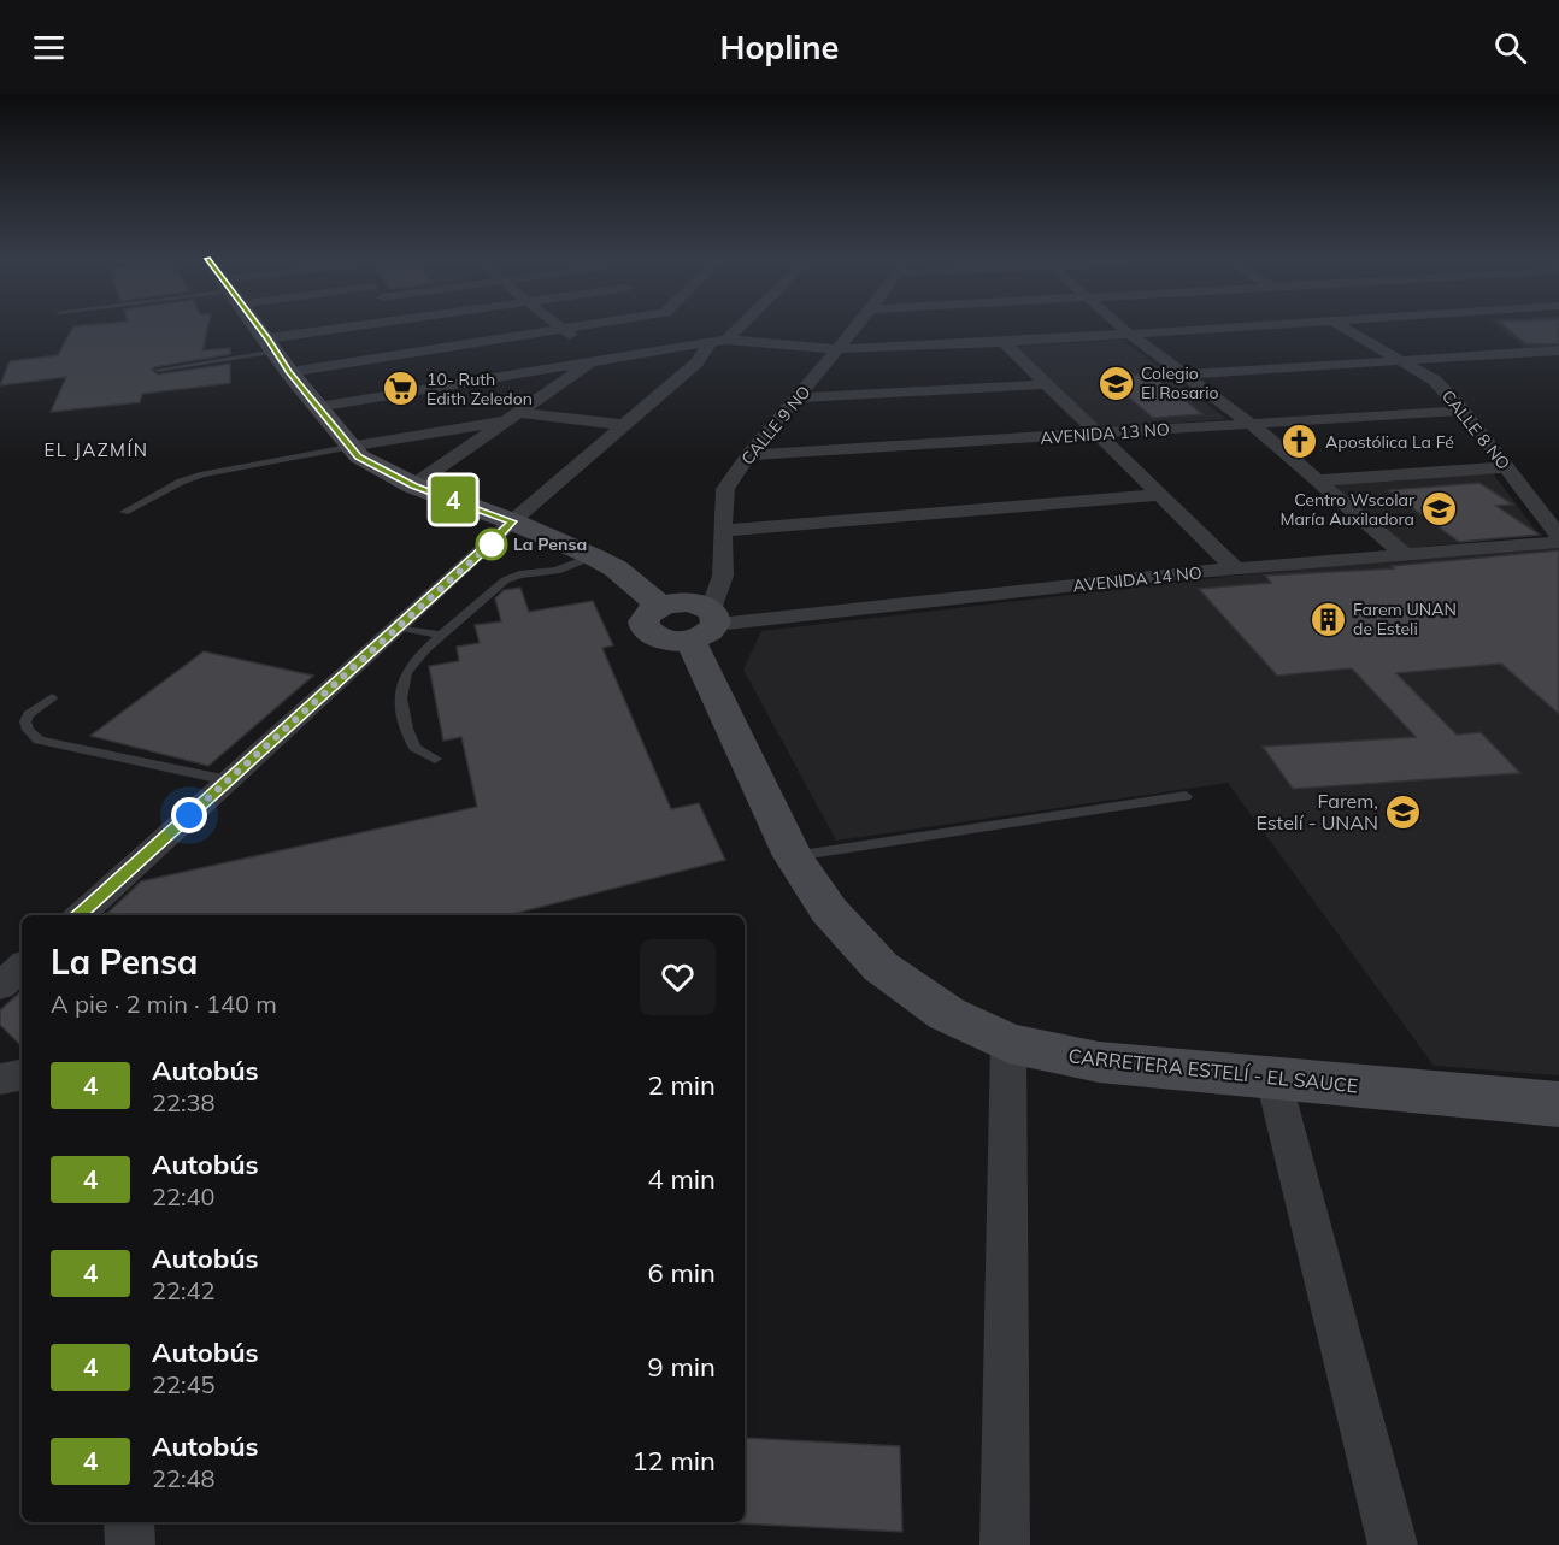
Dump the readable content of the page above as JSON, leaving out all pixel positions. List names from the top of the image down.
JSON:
{
  "streets": {
    "street": [
      "CALLE 9 NO",
      "CALLE 8 NO",
      "AVENIDA 13 NO",
      "AVENIDA 14 NO",
      "CARRETERA ESTELÍ - EL SAUCE"
    ]
  },
  "crossings": [
    ["CALLE 9 NO", "AVENIDA 13 NO"],
    ["CALLE 9 NO", "AVENIDA 14 NO"],
    ["CALLE 9 NO", "CARRETERA ESTELÍ - EL SAUCE"],
    ["CALLE 8 NO", "AVENIDA 13 NO"],
    ["AVENIDA 14 NO", "CARRETERA ESTELÍ - EL SAUCE"]
  ],
  "districts": ["EL JAZMÍN"],
  "places": {
    "school or university": ["Colegio El Rosario", "Centro Wscolar María Auxiladora", "Farem, Estelí - UNAN"],
    "supermarket": ["10- Ruth Edith Zeledon"],
    "church": ["Apostólica La Fé"],
    "other": ["La Pensa"],
    "building": ["Farem UNAN de Esteli"]
  },
  "lines": ["bus line 4"],
  "page": {
    "header": "Hopline",
    "on_map": "4",
    "heading": ["La Pensa", "A pie · 2 min · 140 m"],
    "list": [
      {
        "mark": "4",
        "name": "Autobús",
        "note": "22:38",
        "value": "2 min"
      },
      {
        "mark": "4",
        "name": "Autobús",
        "note": "22:40",
        "value": "4 min"
      },
      {
        "mark": "4",
        "name": "Autobús",
        "note": "22:42",
        "value": "6 min"
      },
      {
        "mark": "4",
        "name": "Autobús",
        "note": "22:45",
        "value": "9 min"
      },
      {
        "mark": "4",
        "name": "Autobús",
        "note": "22:48",
        "value": "12 min"
      }
    ]
  }
}
